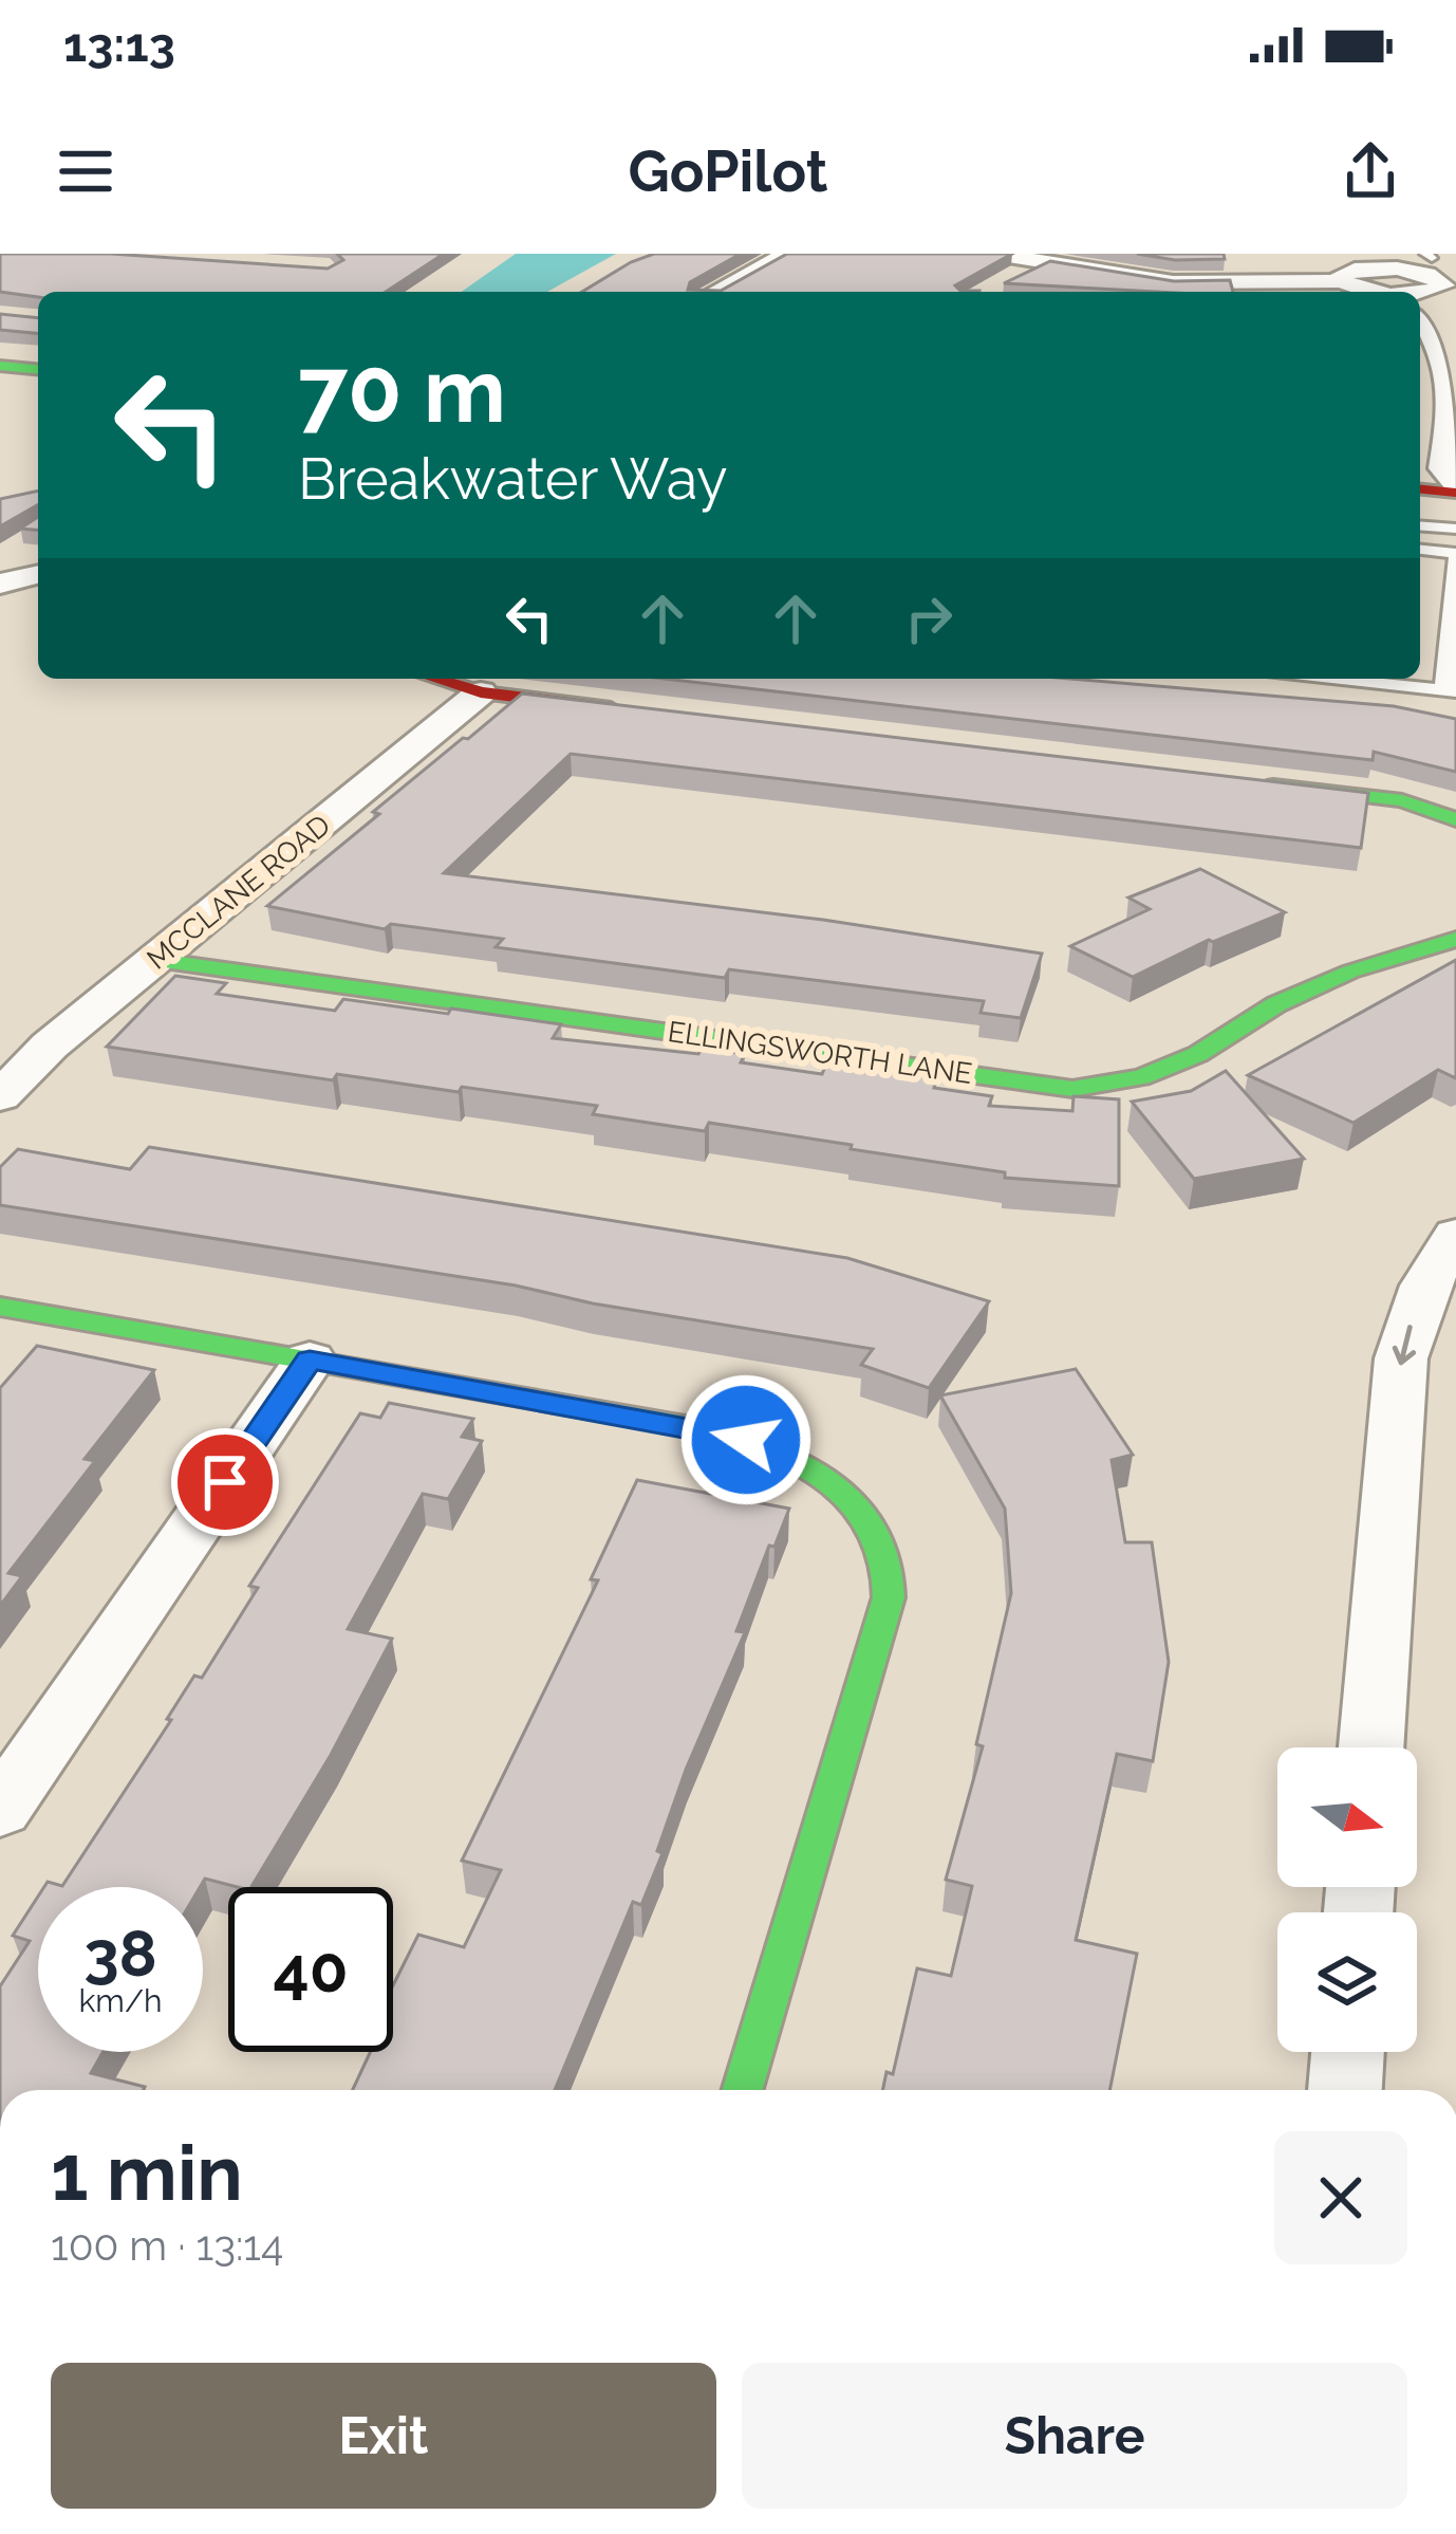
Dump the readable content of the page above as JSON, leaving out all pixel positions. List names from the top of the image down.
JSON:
{
  "streets": {
    "street": ["MCCLANE ROAD", "ELLINGSWORTH LANE"]
  },
  "crossings": [
    ["MCCLANE ROAD", "ELLINGSWORTH LANE"]
  ],
  "north": "right",
  "page": {
    "status": "13:13",
    "header": "GoPilot",
    "turn": ["70 m", "Breakwater Way"],
    "speed": "38 km/h",
    "limit": "40",
    "heading": ["1 min", "100 m · 13:14"],
    "buttons": ["Exit", "Share"]
  }
}
